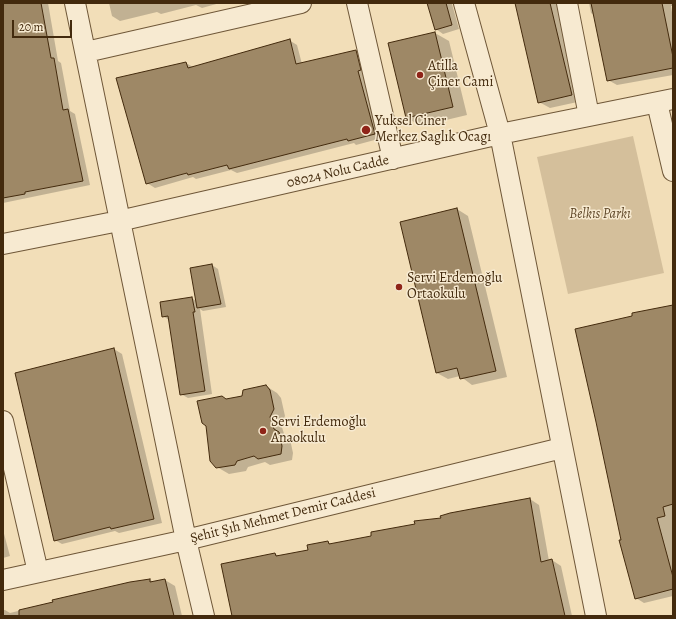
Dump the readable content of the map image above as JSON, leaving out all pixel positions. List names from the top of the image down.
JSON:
{
  "streets": {
    "street": ["08024 Nolu Cadde", "Şehit Şıh Mehmet Demir Caddesi"]
  },
  "parks": ["Belkıs Parkı"],
  "places": [
    "Atilla Çiner Cami",
    "Yuksel Ciner Merkez Saglık Ocagı",
    "Servi Erdemoğlu Ortaokulu",
    "Servi Erdemoğlu Anaokulu"
  ],
  "scale_bar": "20 m"
}
